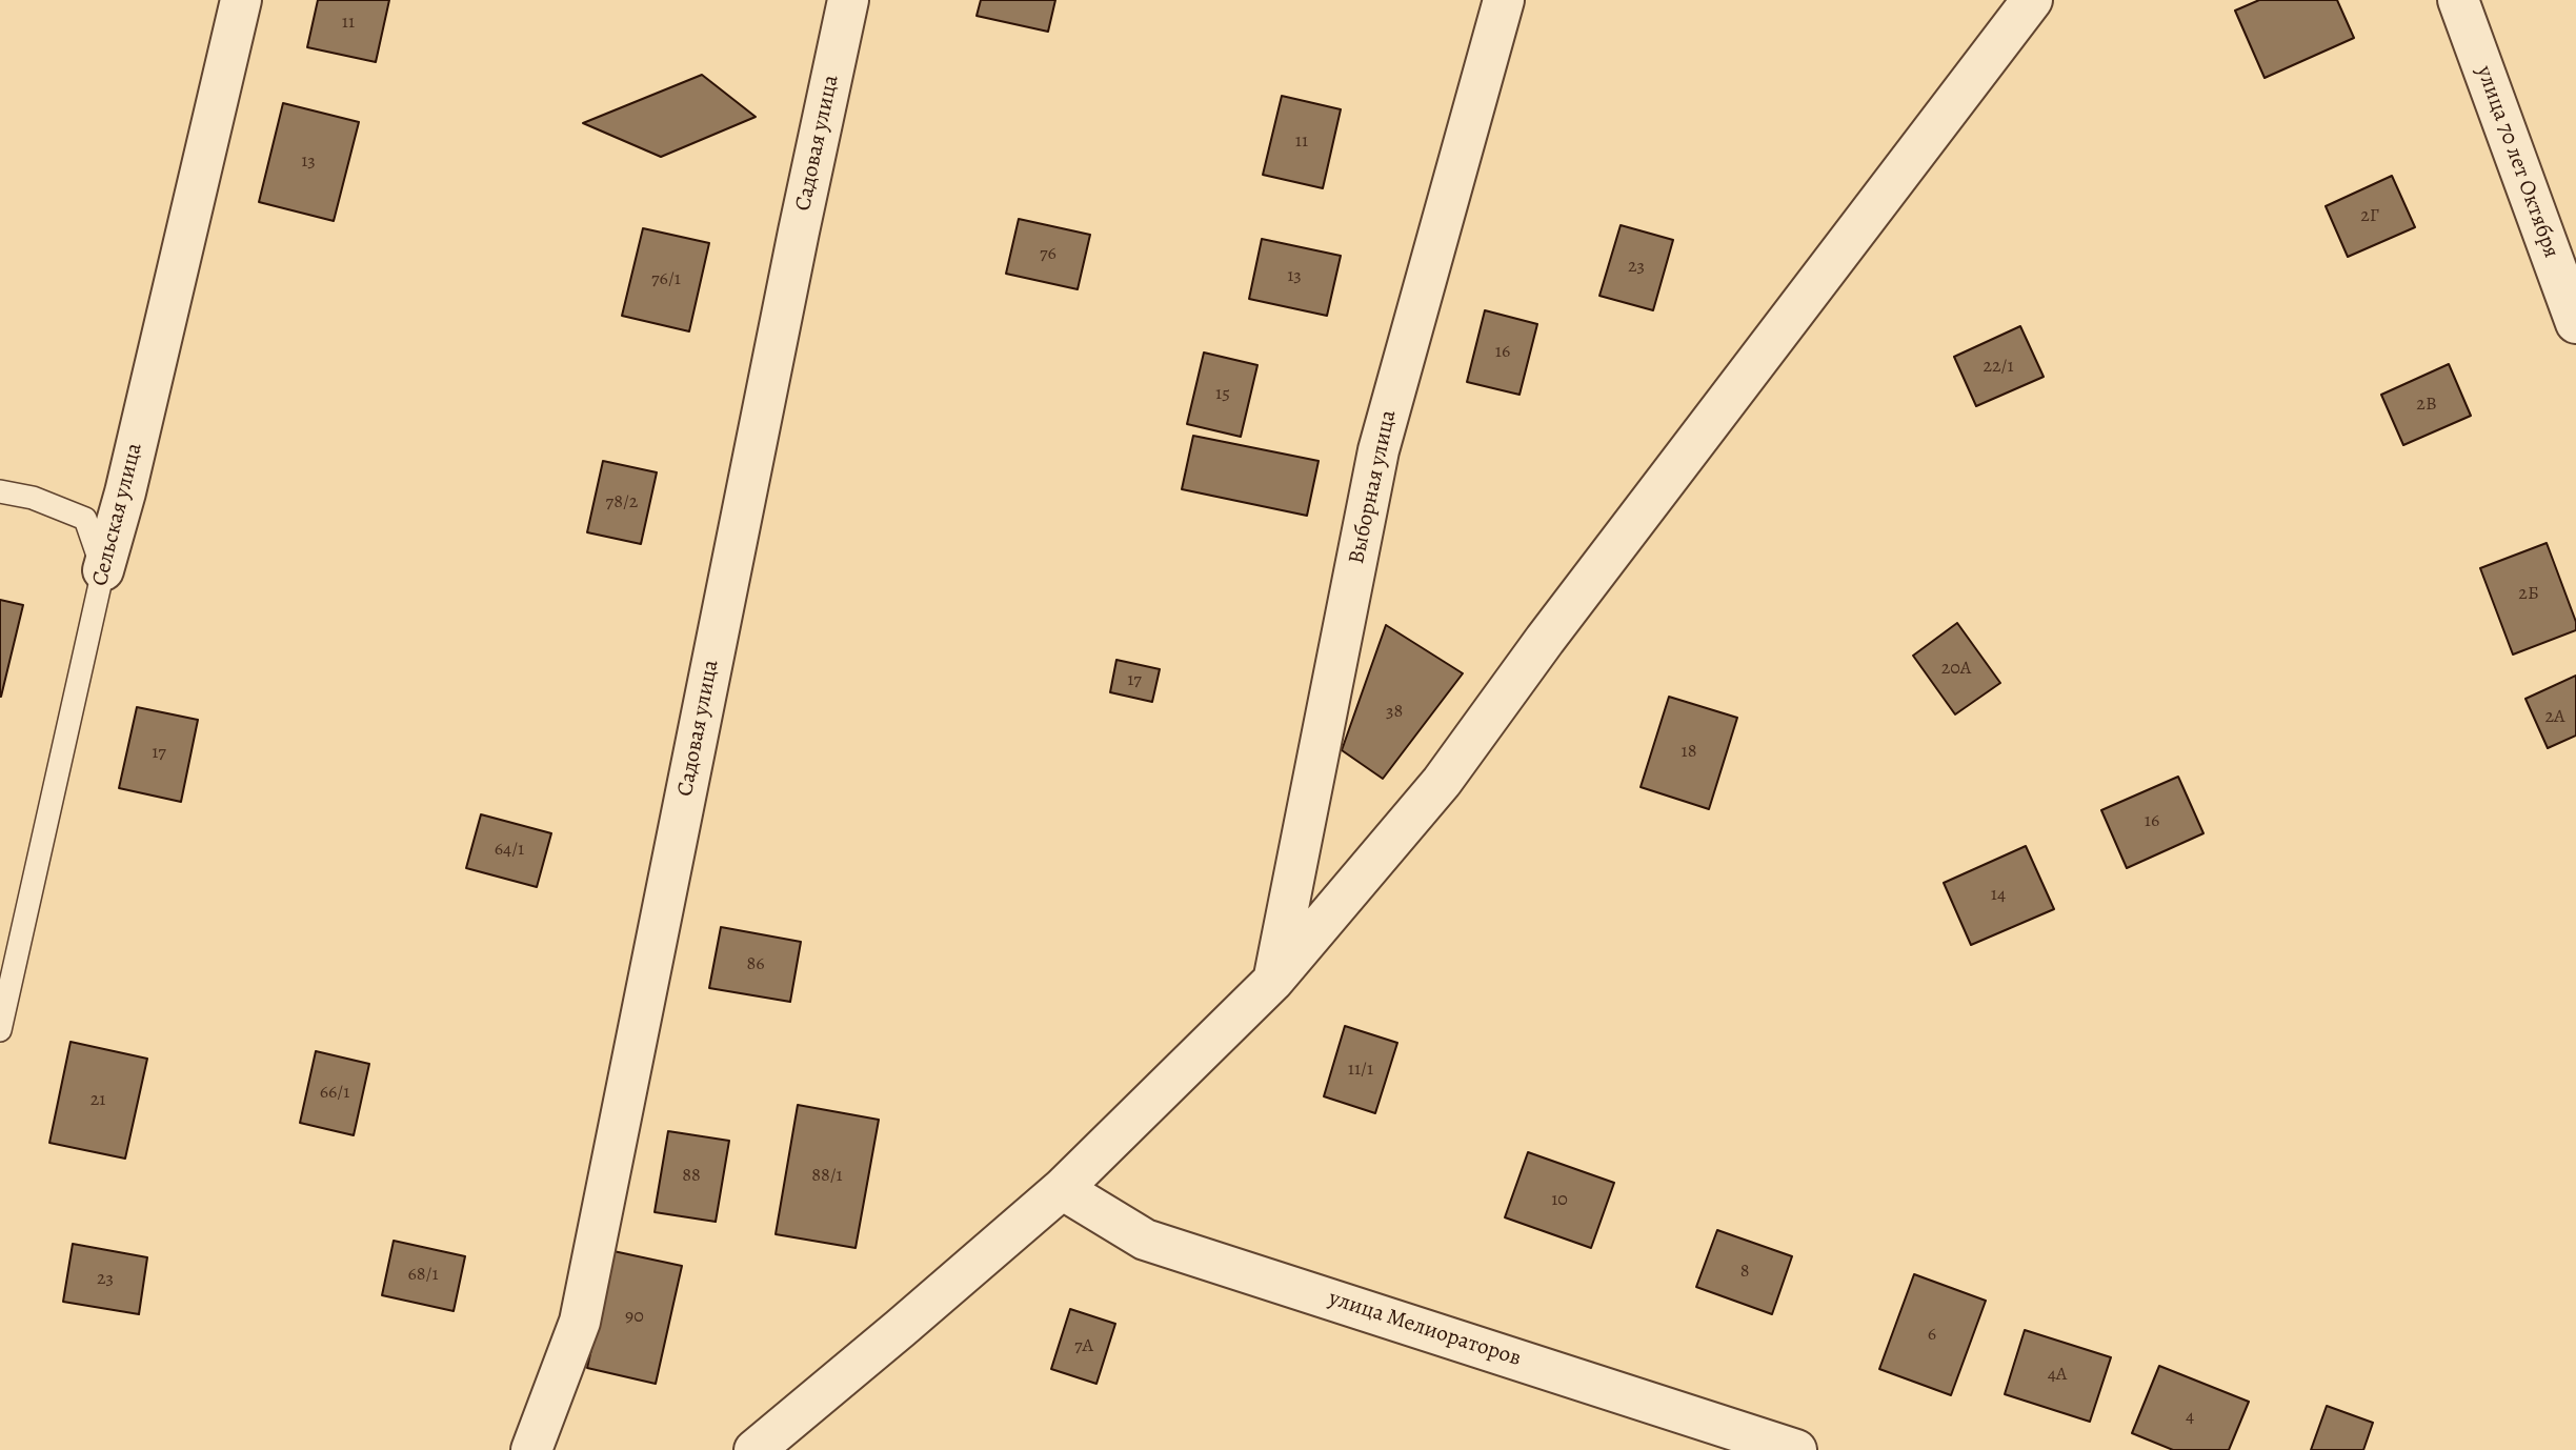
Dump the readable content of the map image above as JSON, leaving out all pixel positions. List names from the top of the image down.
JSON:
{
  "streets": {
    "street": [
      "Садовая улица",
      "улица 70 лет Октября",
      "Выборная улица",
      "Сельская улица",
      "улица Мелиораторов"
    ]
  },
  "house_numbers": [
    "11",
    "11",
    "13",
    "2Г",
    "76",
    "23",
    "13",
    "76/1",
    "16",
    "22/1",
    "15",
    "2В",
    "78/2",
    "2Б",
    "20А",
    "17",
    "38",
    "2А",
    "18",
    "17",
    "16",
    "64/1",
    "14",
    "86",
    "11/1",
    "66/1",
    "21",
    "88",
    "88/1",
    "10",
    "8",
    "68/1",
    "23",
    "90",
    "6",
    "7А",
    "4А",
    "4"
  ]
}
